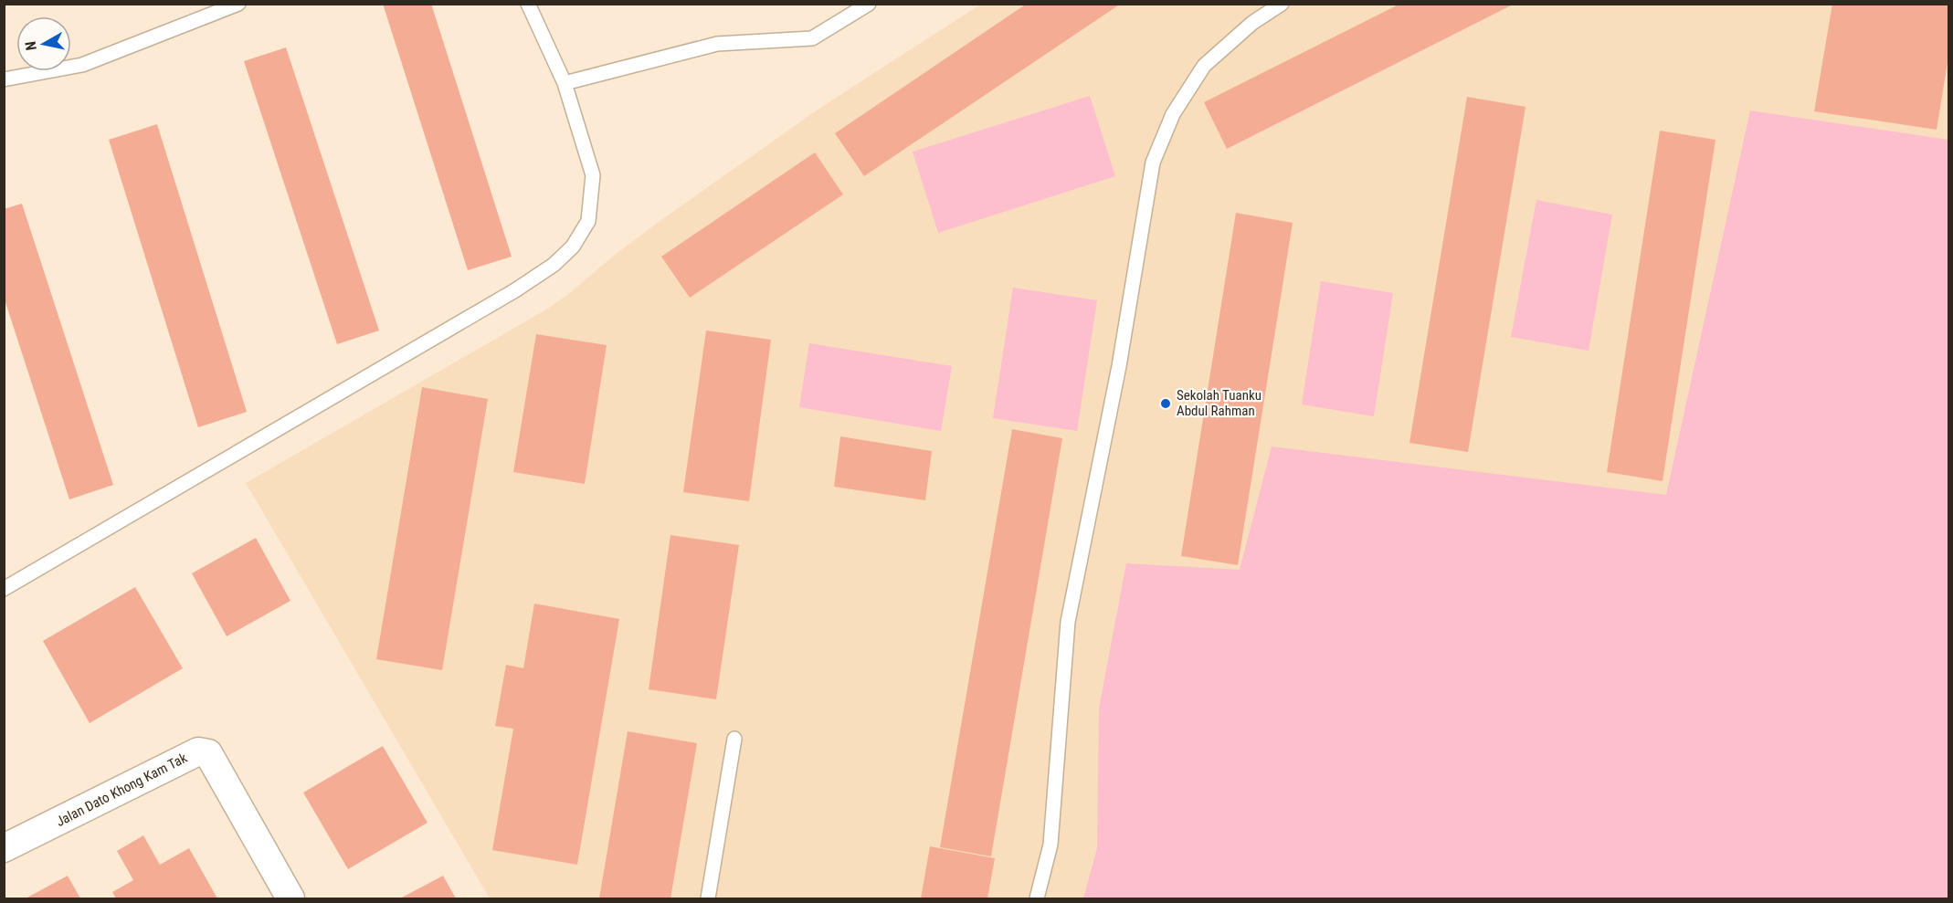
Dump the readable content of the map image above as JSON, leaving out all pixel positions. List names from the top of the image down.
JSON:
{
  "streets": {
    "street": ["Jalan Dato Khong Kam Tak"]
  },
  "places": ["Sekolah Tuanku Abdul Rahman"],
  "north": "left"
}
